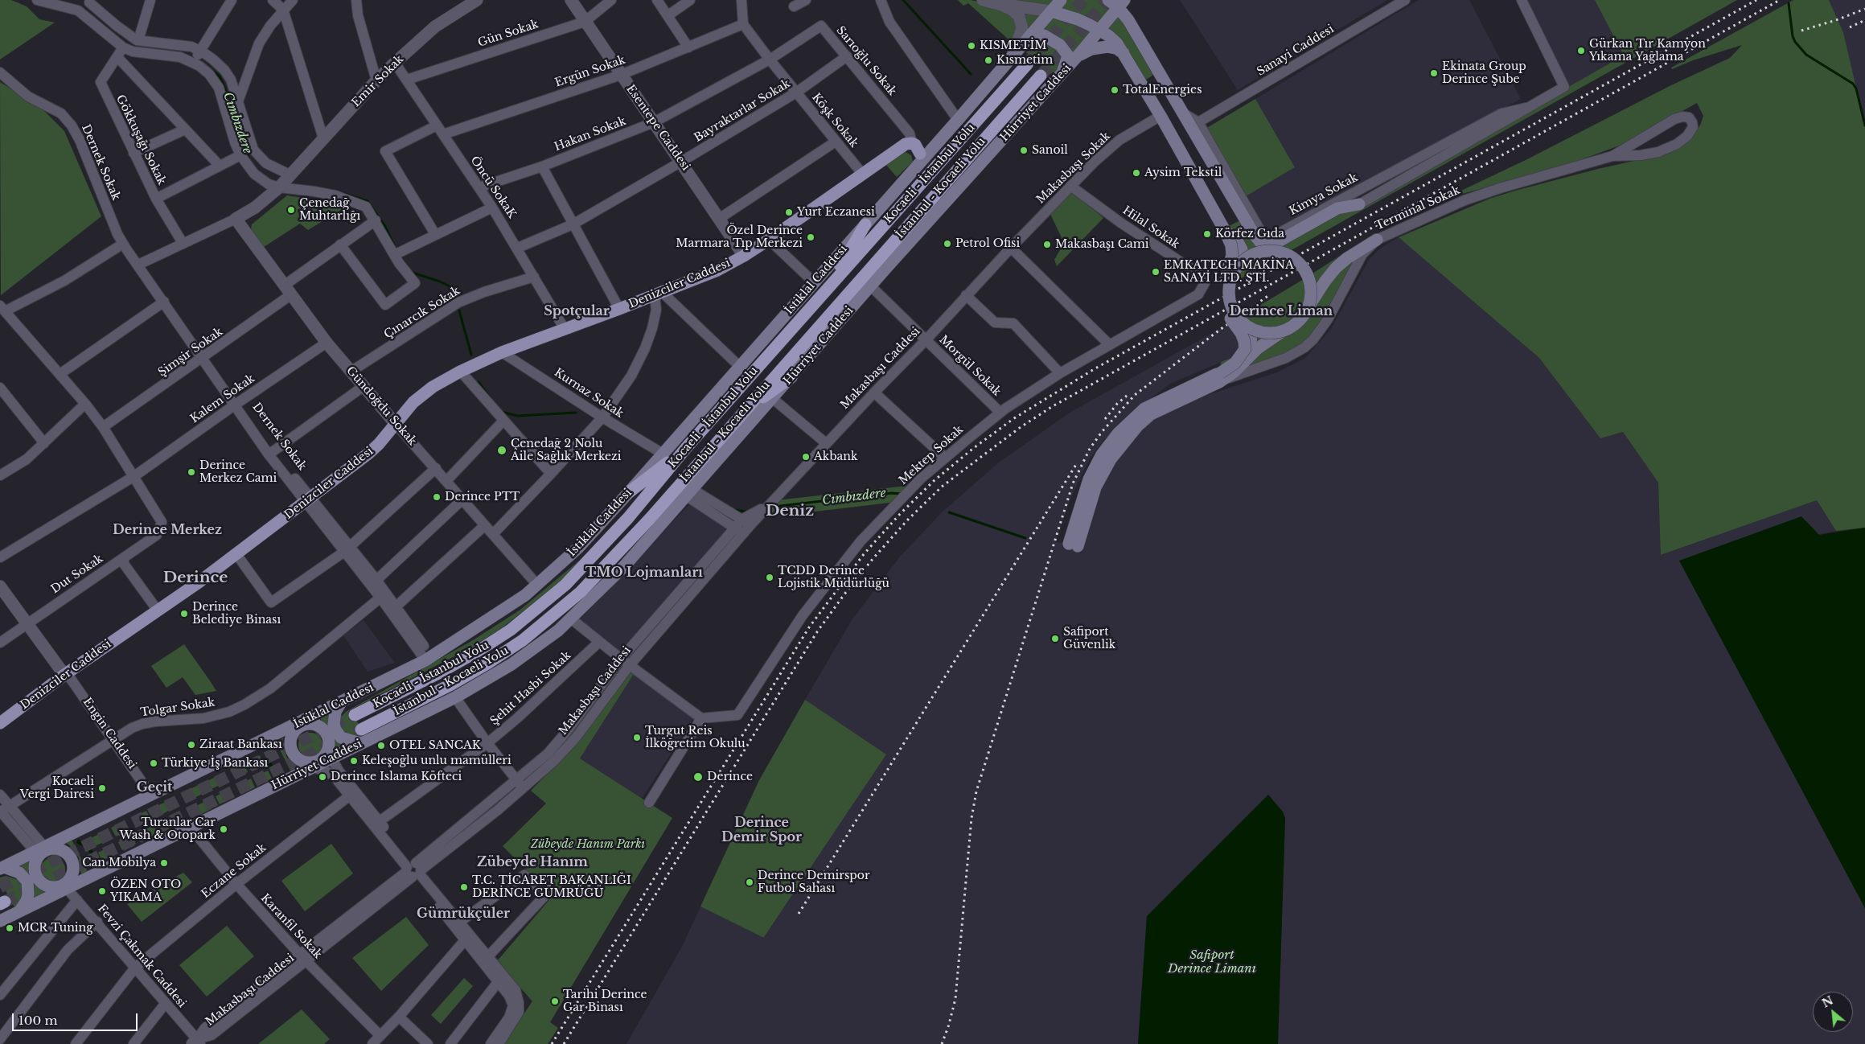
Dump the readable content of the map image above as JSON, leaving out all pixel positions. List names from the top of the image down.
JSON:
{
  "streets": {
    "highway": ["Kocaeli - İstanbul Yolu", "İstanbul - Kocaeli Yolu"],
    "main road": ["Hürriyet Caddesi", "İstiklal Caddesi", "Denizciler Caddesi"],
    "street": [
      "Gün Sokak",
      "Sanayi Caddesi",
      "Sarıoğlu Sokak",
      "Ergün Sokak",
      "Emir Sokak",
      "Bayraktarlar Sokak",
      "Köşk Sokak",
      "Esentepe Caddesi",
      "Hakan Sokak",
      "Gökkuşağı Sokak",
      "Dernek Sokak",
      "Makasbaşı Sokak",
      "Öncü SokaK",
      "Kimya Sokak",
      "Terminal Sokak",
      "Hilal Sokak",
      "Çınarcık Sokak",
      "Şimşir Sokak",
      "Morgül Sokak",
      "Makasbaşı Caddesi",
      "Kurnaz Sokak",
      "Kalem Sokak",
      "Gündoğdu Sokak",
      "Mektep Sokak",
      "Dut Sokak",
      "Şehit Hasbi Sokak",
      "Tolgar Sokak",
      "Engin Caddesi",
      "Eczane Sokak",
      "Karanfil Sokak",
      "Fevzi Çakmak Caddesi"
    ]
  },
  "crossings": [
    ["Gün Sokak", "Esentepe Caddesi"],
    ["Gün Sokak", "Öncü SokaK"],
    ["Sanayi Caddesi", "Kimya Sokak"],
    ["Sarıoğlu Sokak", "Bayraktarlar Sokak"],
    ["Sarıoğlu Sokak", "Köşk Sokak"],
    ["Sarıoğlu Sokak", "Hakan Sokak"],
    ["Sarıoğlu Sokak", "Denizciler Caddesi"],
    ["Ergün Sokak", "Köşk Sokak"],
    ["Ergün Sokak", "Esentepe Caddesi"],
    ["Ergün Sokak", "Öncü SokaK"],
    ["Emir Sokak", "Öncü SokaK"],
    ["Emir Sokak", "Gündoğdu Sokak"],
    ["Hürriyet Caddesi", "İstiklal Caddesi"],
    ["Hürriyet Caddesi", "Morgül Sokak"],
    ["Hürriyet Caddesi", "Karanfil Sokak"],
    ["Hürriyet Caddesi", "Fevzi Çakmak Caddesi"],
    ["Bayraktarlar Sokak", "Köşk Sokak"],
    ["Bayraktarlar Sokak", "Esentepe Caddesi"],
    ["Bayraktarlar Sokak", "Öncü SokaK"],
    ["Köşk Sokak", "Hakan Sokak"],
    ["Köşk Sokak", "Denizciler Caddesi"],
    ["Esentepe Caddesi", "Hakan Sokak"],
    ["Esentepe Caddesi", "Denizciler Caddesi"],
    ["Hakan Sokak", "Öncü SokaK"],
    ["Dernek Sokak", "İstiklal Caddesi"],
    ["Dernek Sokak", "Denizciler Caddesi"],
    ["Dernek Sokak", "Şimşir Sokak"],
    ["Dernek Sokak", "Kalem Sokak"],
    ["Dernek Sokak", "Tolgar Sokak"],
    ["Makasbaşı Sokak", "Hilal Sokak"],
    ["Makasbaşı Sokak", "Makasbaşı Caddesi"],
    ["Öncü SokaK", "Denizciler Caddesi"],
    ["Öncü SokaK", "Çınarcık Sokak"],
    ["Hilal Sokak", "Mektep Sokak"],
    ["İstiklal Caddesi", "Kurnaz Sokak"],
    ["İstiklal Caddesi", "Gündoğdu Sokak"],
    ["İstiklal Caddesi", "Engin Caddesi"],
    ["İstiklal Caddesi", "Fevzi Çakmak Caddesi"],
    ["Denizciler Caddesi", "Kurnaz Sokak"],
    ["Denizciler Caddesi", "Gündoğdu Sokak"],
    ["Denizciler Caddesi", "Engin Caddesi"],
    ["Çınarcık Sokak", "Gündoğdu Sokak"],
    ["Şimşir Sokak", "Gündoğdu Sokak"],
    ["Morgül Sokak", "Makasbaşı Caddesi"],
    ["Morgül Sokak", "Mektep Sokak"],
    ["Makasbaşı Caddesi", "Karanfil Sokak"],
    ["Makasbaşı Caddesi", "Fevzi Çakmak Caddesi"],
    ["Kalem Sokak", "Gündoğdu Sokak"],
    ["Kalem Sokak", "Dut Sokak"],
    ["Dut Sokak", "Engin Caddesi"],
    ["Tolgar Sokak", "Engin Caddesi"],
    ["Eczane Sokak", "Karanfil Sokak"],
    ["Eczane Sokak", "Fevzi Çakmak Caddesi"]
  ],
  "districts": [
    "Spotçular",
    "Derince Liman",
    "Deniz",
    "Derince Merkez",
    "TMO Lojmanları",
    "Derince",
    "Geçit",
    "Derince Demir Spor",
    "Zübeyde Hanım",
    "Gümrükçüler"
  ],
  "water": ["Cımbızdere", "Safiport Derince Limanı"],
  "parks": ["Zübeyde Hanım Parkı"],
  "places": [
    "KISMETİM",
    "Gürkan Tır Kamyon Yıkama Yağlama",
    "Kısmetim",
    "Ekinata Group Derince Şube",
    "TotalEnergies",
    "Sanoil",
    "Aysim Tekstil",
    "Çenedağ Muhtarlığı",
    "Yurt Eczanesi",
    "Körfez Gıda",
    "Özel Derince Marmara Tıp Merkezi",
    "Petrol Ofisi",
    "Makasbaşı Cami",
    "EMKATECH MAKİNA SANAYİ LTD. ŞTİ.",
    "Çenedağ 2 Nolu Aile Sağlık Merkezi",
    "Akbank",
    "Derince Merkez Cami",
    "Derince PTT",
    "TCDD Derince Lojistik Müdürlüğü",
    "Derince Belediye Binası",
    "Safiport Güvenlik",
    "Turgut Reis İlköğretim Okulu",
    "Ziraat Bankası",
    "OTEL SANCAK",
    "Keleşoğlu unlu mamülleri",
    "Türkiye İş Bankası",
    "Derince Islama Köfteci",
    "Derince",
    "Kocaeli Vergi Dairesi",
    "Turanlar Car Wash & Otopark",
    "Can Mobilya",
    "Derince Demirspor Futbol Sahası",
    "T.C. TİCARET BAKANLIĞI DERİNCE GÜMRÜĞÜ",
    "ÖZEN OTO YIKAMA",
    "MCR Tuning",
    "Tarihi Derince Gar Binası"
  ],
  "scale_bar": "100 m",
  "north": "top left"
}
